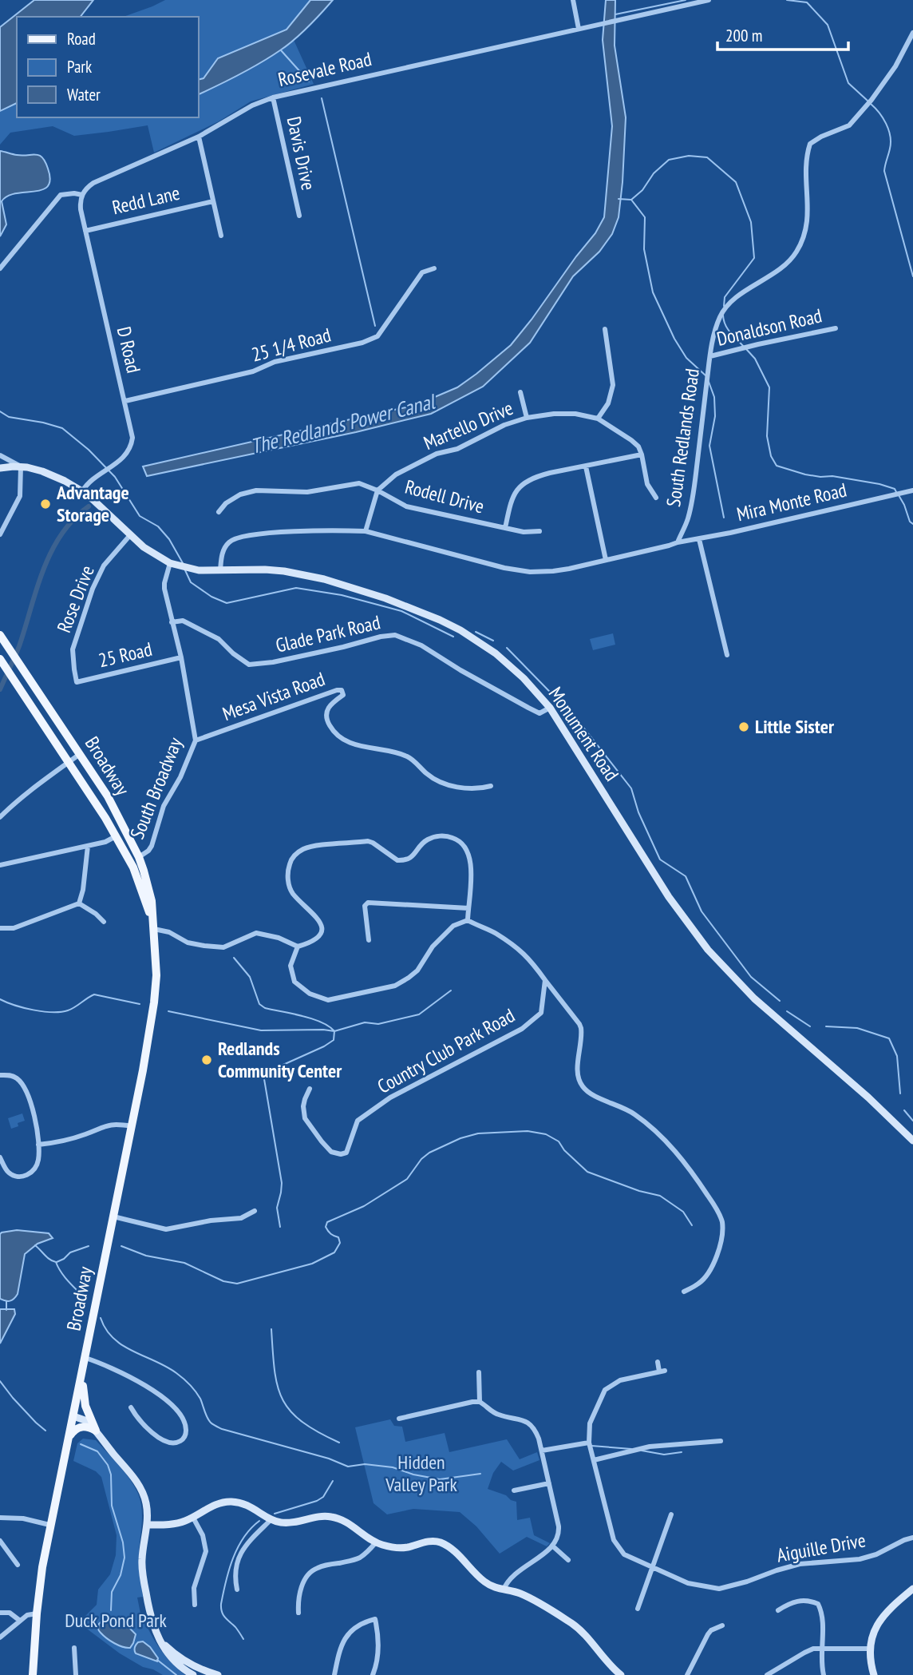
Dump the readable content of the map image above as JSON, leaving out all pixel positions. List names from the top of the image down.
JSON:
{
  "streets": {
    "main road": ["Monument Road", "Broadway"],
    "street": [
      "Rosevale Road",
      "Davis Drive",
      "Redd Lane",
      "Donaldson Road",
      "25 1/4 Road",
      "D Road",
      "Martello Drive",
      "South Redlands Road",
      "Rodell Drive",
      "Mira Monte Road",
      "Rose Drive",
      "Glade Park Road",
      "25 Road",
      "Mesa Vista Road",
      "South Broadway",
      "Country Club Park Road",
      "Aiguille Drive"
    ]
  },
  "crossings": [
    ["Rosevale Road", "Davis Drive"],
    ["Rosevale Road", "D Road"],
    ["Redd Lane", "D Road"],
    ["Donaldson Road", "South Redlands Road"],
    ["25 1/4 Road", "D Road"],
    ["D Road", "Monument Road"],
    ["Martello Drive", "Rodell Drive"],
    ["South Redlands Road", "Mira Monte Road"],
    ["Rose Drive", "25 Road"],
    ["Rose Drive", "Monument Road"],
    ["Glade Park Road", "Monument Road"],
    ["Glade Park Road", "South Broadway"],
    ["25 Road", "South Broadway"],
    ["Mesa Vista Road", "South Broadway"],
    ["Monument Road", "South Broadway"],
    ["Broadway", "South Broadway"]
  ],
  "water": ["The Redlands Power Canal"],
  "parks": ["Hidden Valley Park", "Duck Pond Park"],
  "places": ["Advantage Storage", "Little Sister", "Redlands Community Center"],
  "legend": ["Road", "Park", "Water"],
  "scale_bar": "200 m"
}
